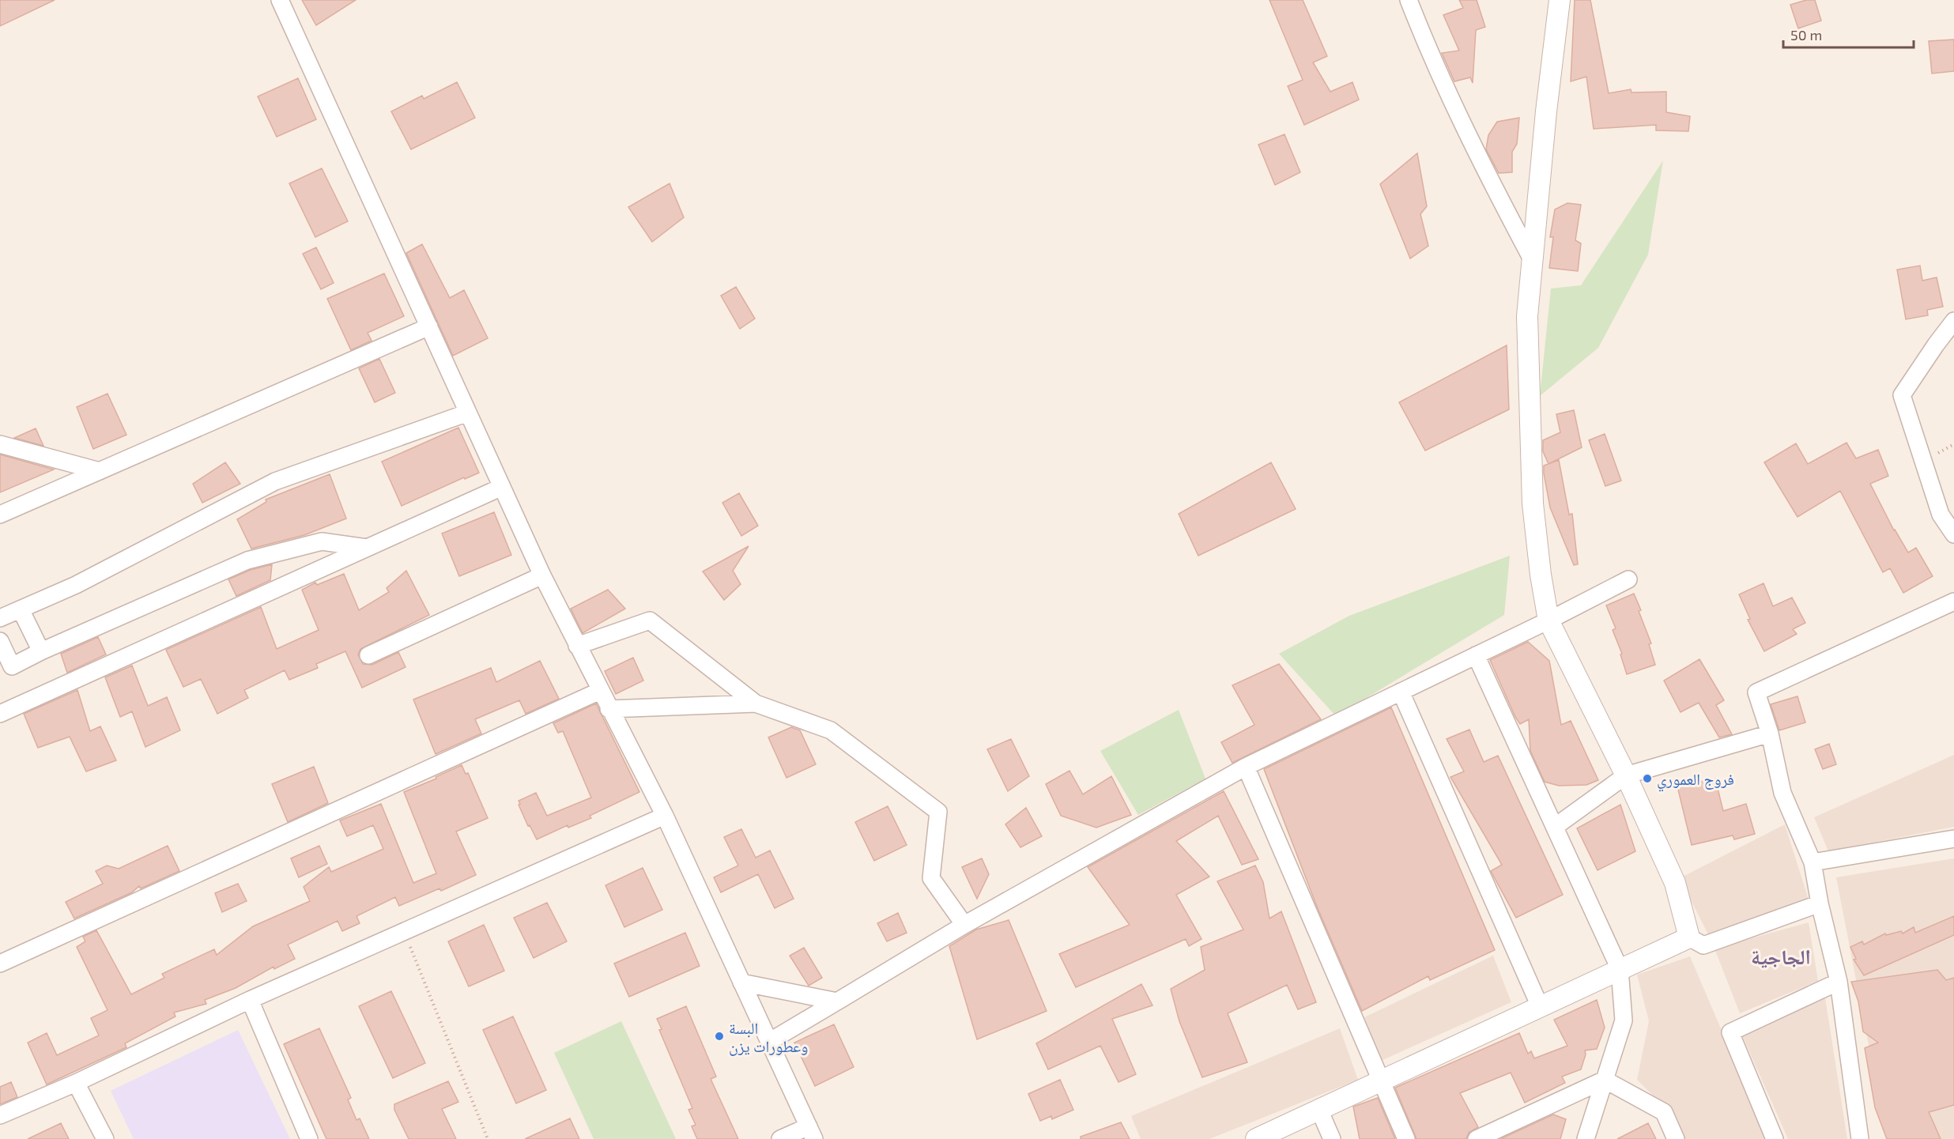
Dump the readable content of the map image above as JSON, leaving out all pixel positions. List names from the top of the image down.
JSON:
{
  "districts": ["الجاجية"],
  "places": ["فروج العموري", "البسة وعطورات يزن"],
  "scale_bar": "50 m"
}
